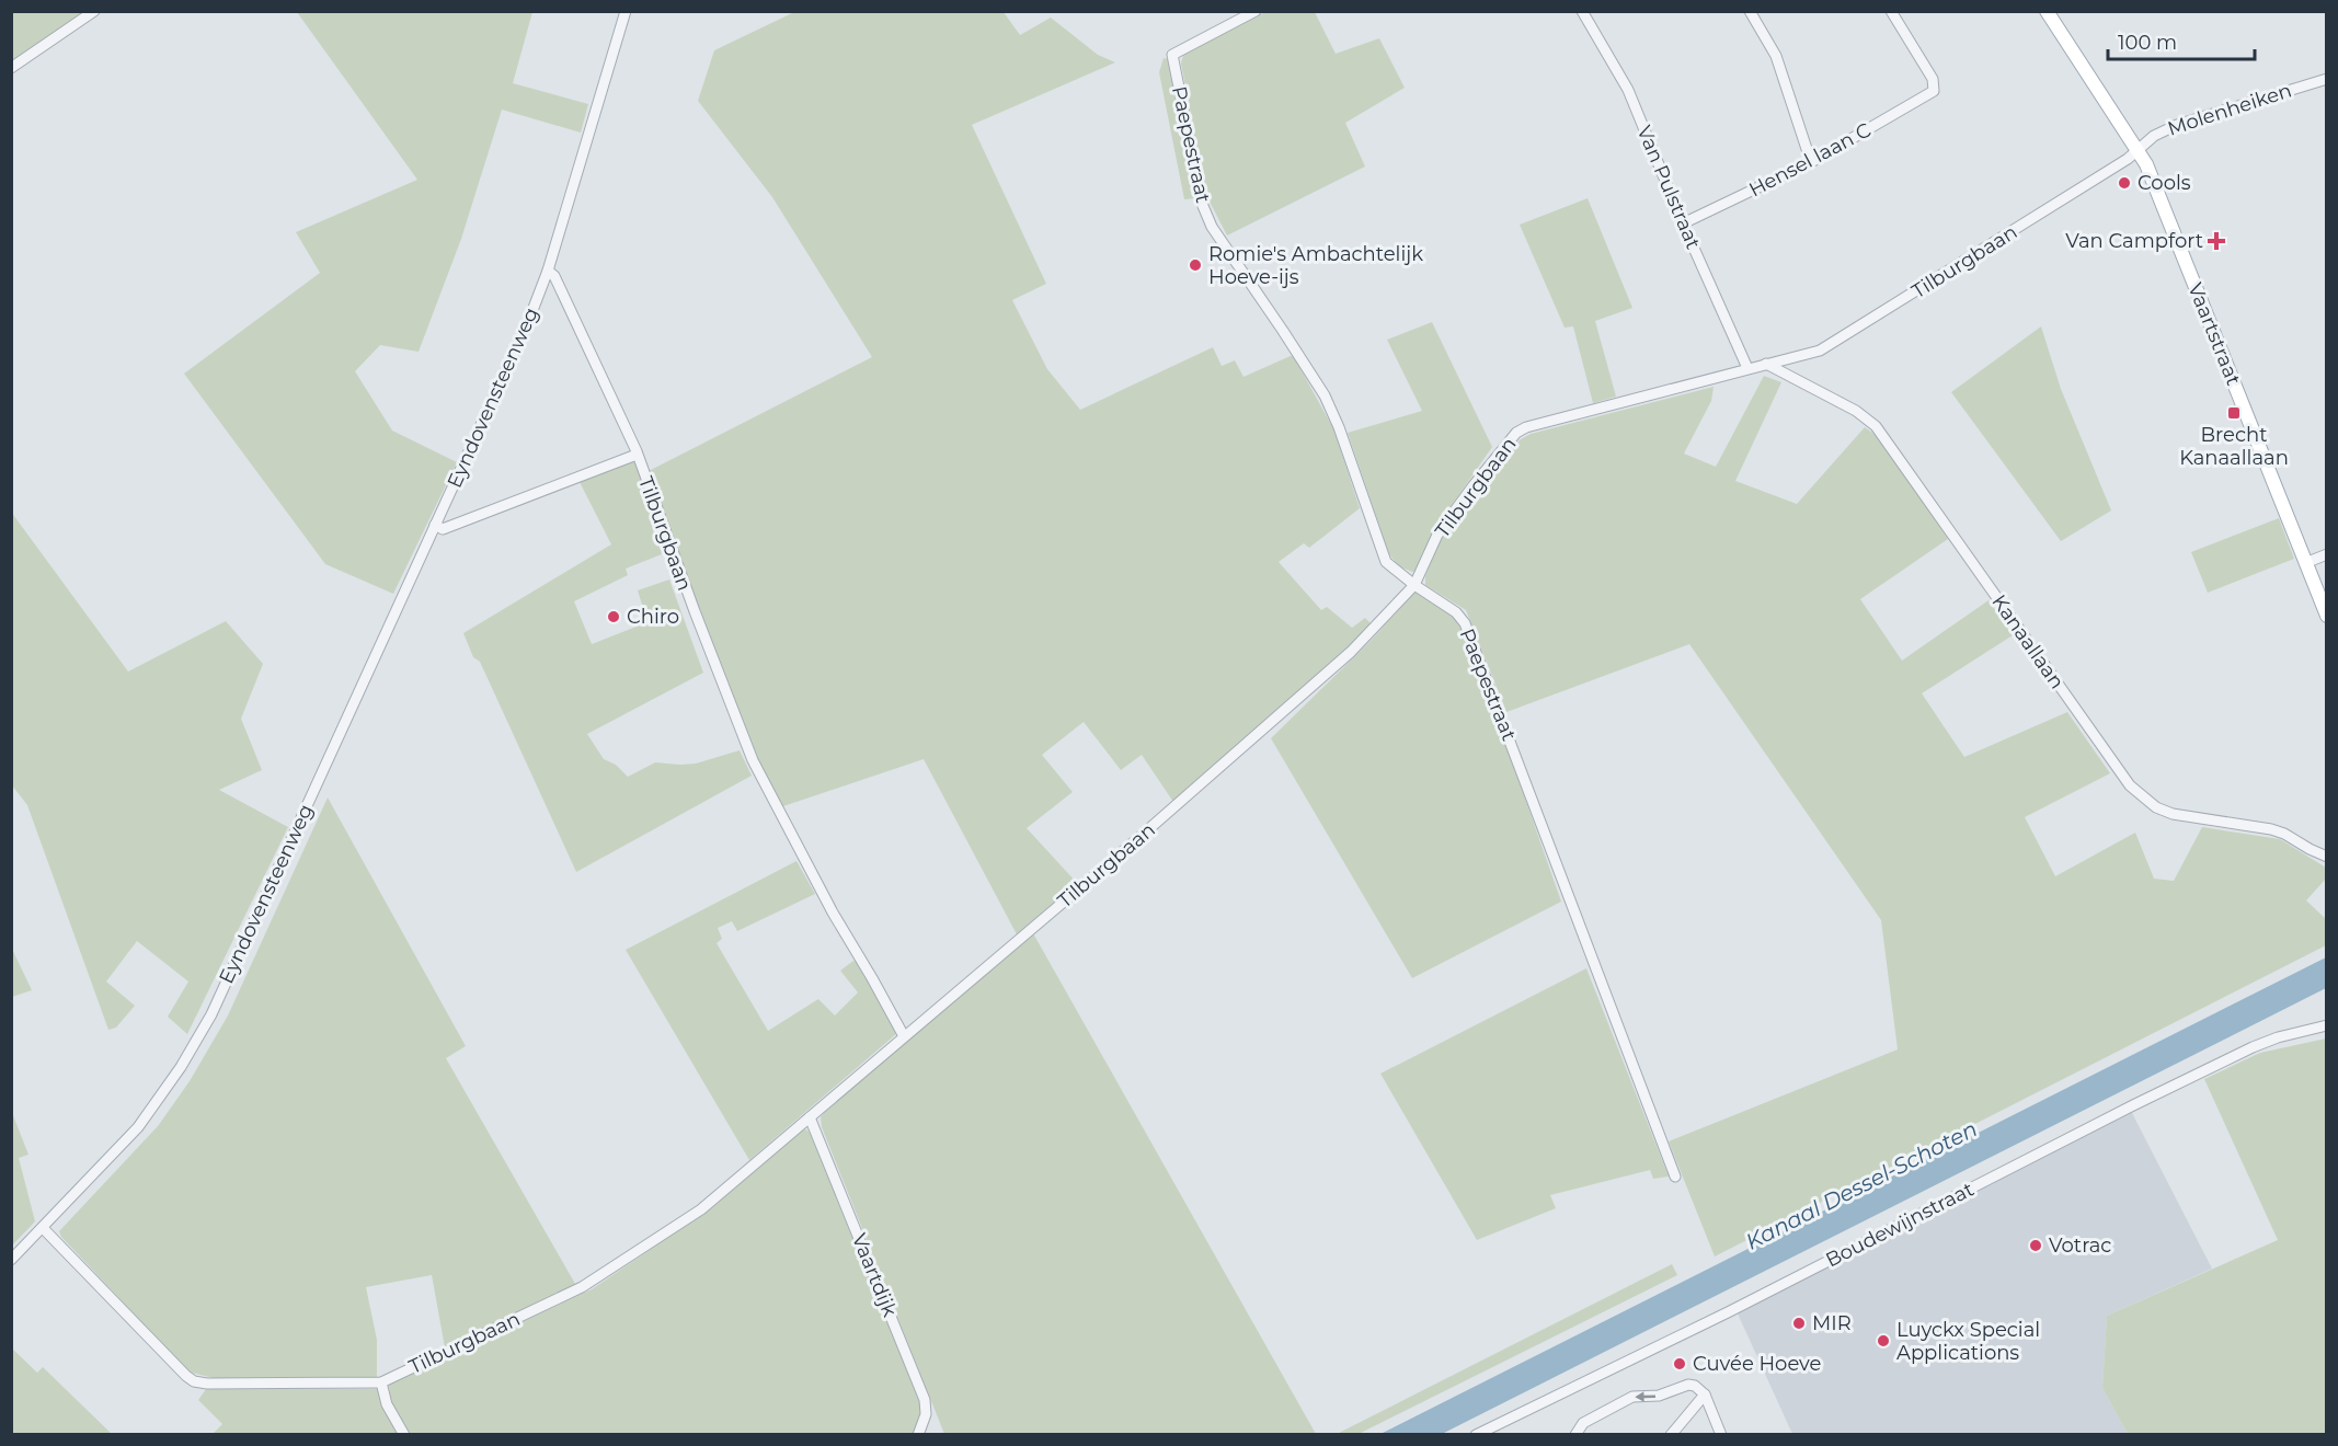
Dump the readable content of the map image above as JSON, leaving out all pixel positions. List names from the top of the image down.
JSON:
{
  "streets": {
    "main road": ["Vaartstraat"],
    "street": [
      "Molenheiken",
      "Paepestraat",
      "Hensel laan C",
      "Van Pulstraat",
      "Tilburgbaan",
      "Eyndovensteenweg",
      "Kanaallaan",
      "Boudewijnstraat",
      "Vaartdijk"
    ]
  },
  "crossings": [
    ["Molenheiken", "Tilburgbaan"],
    ["Molenheiken", "Vaartstraat"],
    ["Paepestraat", "Tilburgbaan"],
    ["Hensel laan C", "Van Pulstraat"],
    ["Van Pulstraat", "Tilburgbaan"],
    ["Tilburgbaan", "Vaartstraat"],
    ["Tilburgbaan", "Eyndovensteenweg"],
    ["Tilburgbaan", "Kanaallaan"],
    ["Tilburgbaan", "Vaartdijk"]
  ],
  "water": ["Kanaal Dessel-Schoten"],
  "places": {
    "other": [
      "Cools",
      "Romie's Ambachtelijk Hoeve-ijs",
      "Chiro",
      "Votrac",
      "MIR",
      "Luyckx Special Applications",
      "Cuvée Hoeve"
    ],
    "health": ["Van Campfort"],
    "transit": ["Brecht Kanaallaan"]
  },
  "scale_bar": "100 m"
}
